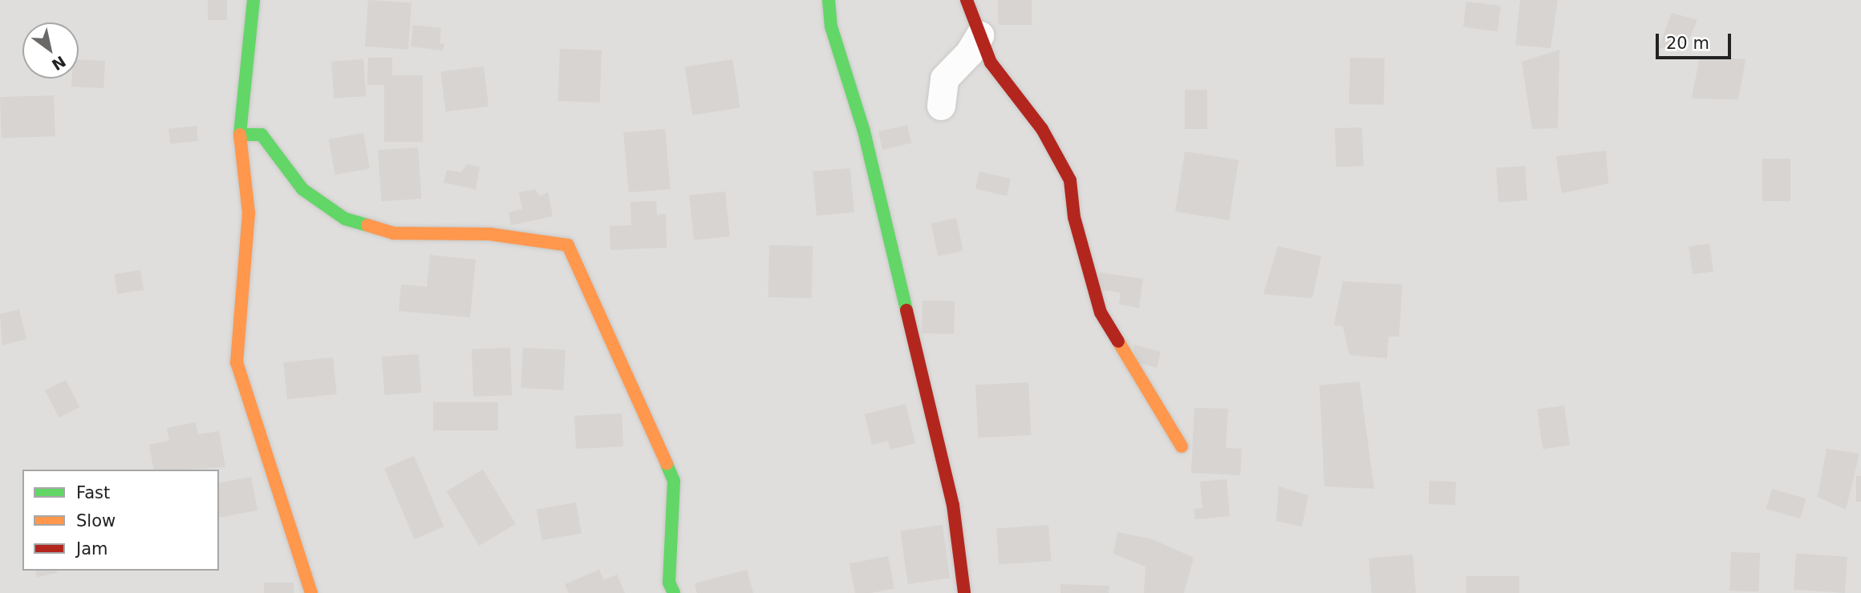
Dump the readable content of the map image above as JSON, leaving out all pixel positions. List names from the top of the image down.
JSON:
{
  "legend": ["Fast", "Slow", "Jam"],
  "scale_bar": "20 m",
  "north": "bottom right"
}
